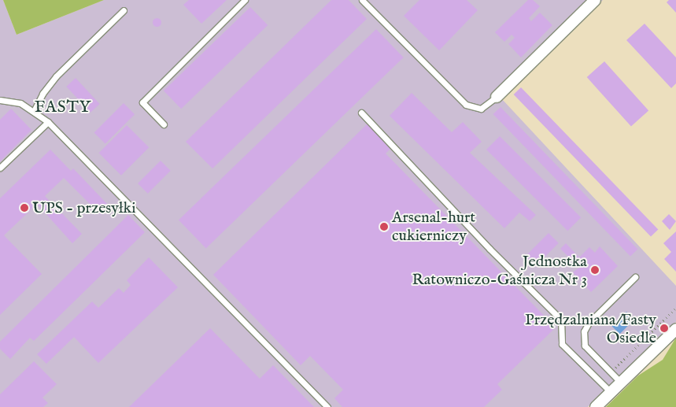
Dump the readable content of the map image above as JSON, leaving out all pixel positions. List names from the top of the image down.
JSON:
{
  "districts": ["FASTY"],
  "places": [
    "UPS - przesyłki",
    "Arsenal-hurt cukierniczy",
    "Jednostka Ratowniczo-Gaśnicza Nr 3",
    "Przędzalniana/Fasty Osiedle"
  ]
}
